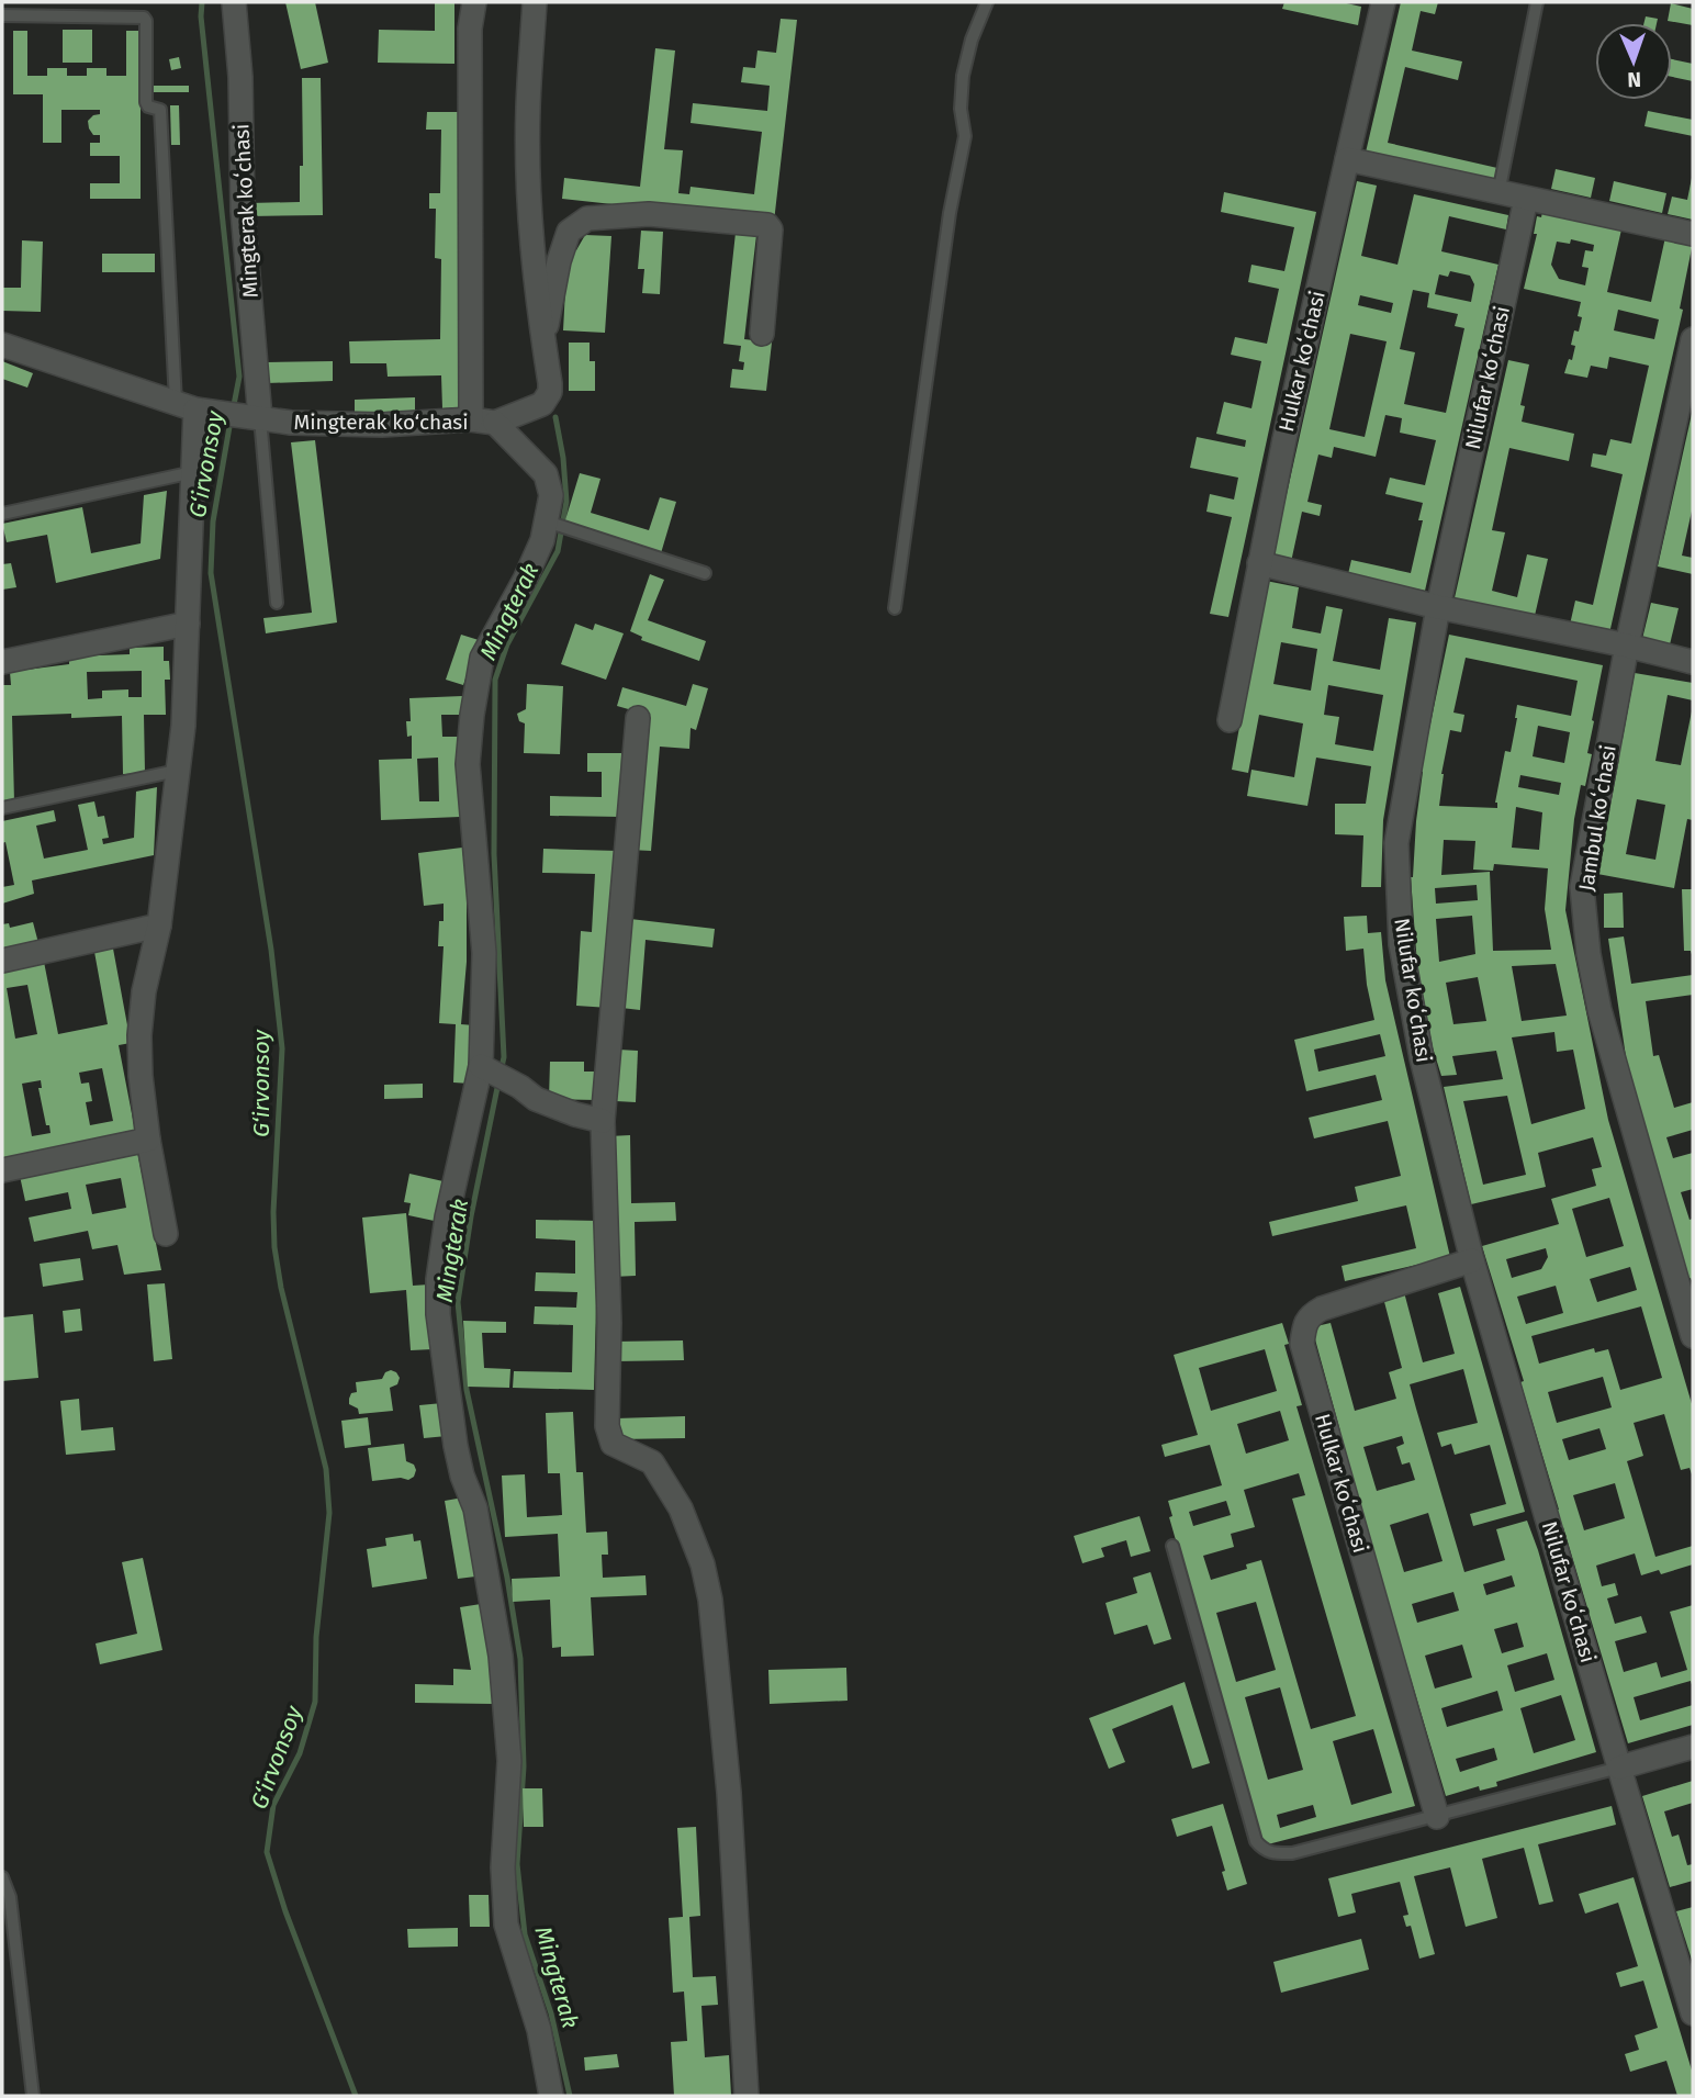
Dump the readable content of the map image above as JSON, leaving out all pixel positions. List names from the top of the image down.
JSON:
{
  "streets": {
    "street": [
      "Mingterak koʻchasi",
      "Hulkar koʻchasi",
      "Nilufar koʻchasi",
      "Mingterak ko‘chasi",
      "Jambul koʻchasi"
    ]
  },
  "crossings": [
    ["Mingterak koʻchasi", "Mingterak ko‘chasi"],
    ["Hulkar koʻchasi", "Nilufar koʻchasi"]
  ],
  "water": ["G‘irvonsoy", "Mingterak"],
  "north": "bottom"
}
